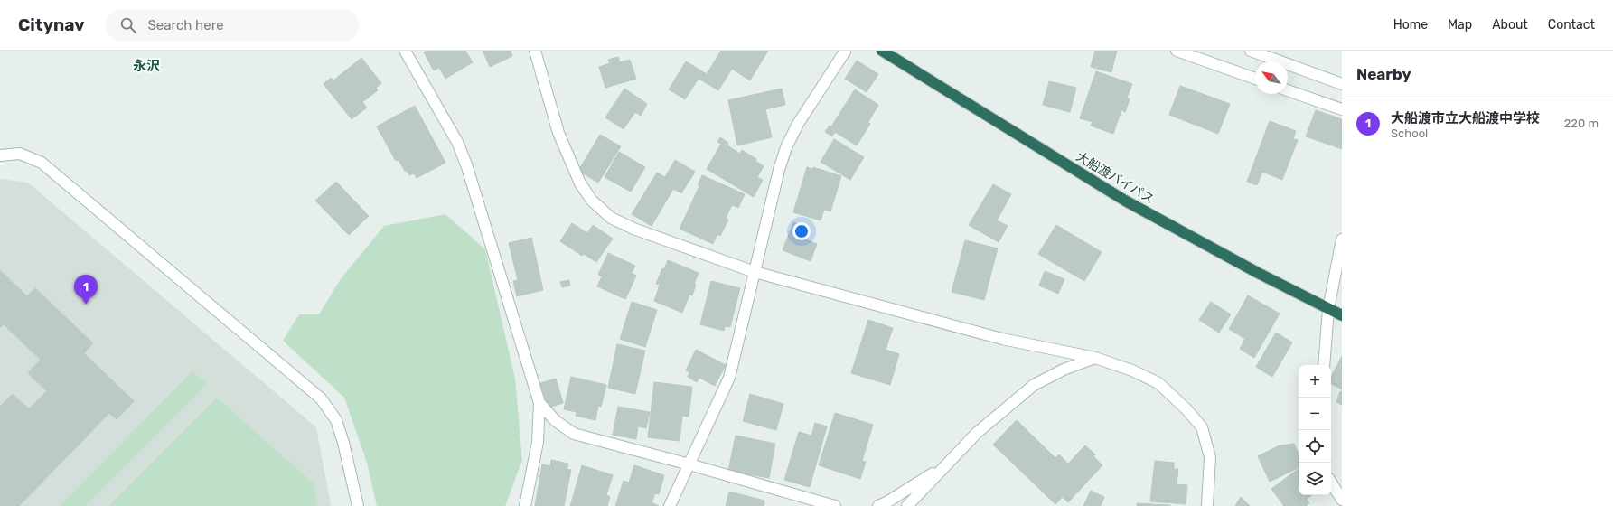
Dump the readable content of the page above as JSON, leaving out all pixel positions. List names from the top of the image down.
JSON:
{
  "streets": {
    "highway": ["大船渡バイパス"]
  },
  "districts": ["永沢"],
  "north": "top left",
  "page": {
    "header": "Citynav",
    "search": "Search here",
    "nav": [
      "Home",
      "Map",
      "About",
      "Contact"
    ],
    "heading": "Nearby",
    "list": [
      {
        "mark": "1",
        "name": "大船渡市立大船渡中学校",
        "note": "School",
        "value": "220 m"
      }
    ],
    "pins": "1",
    "map_buttons": ["+", "−"]
  }
}
